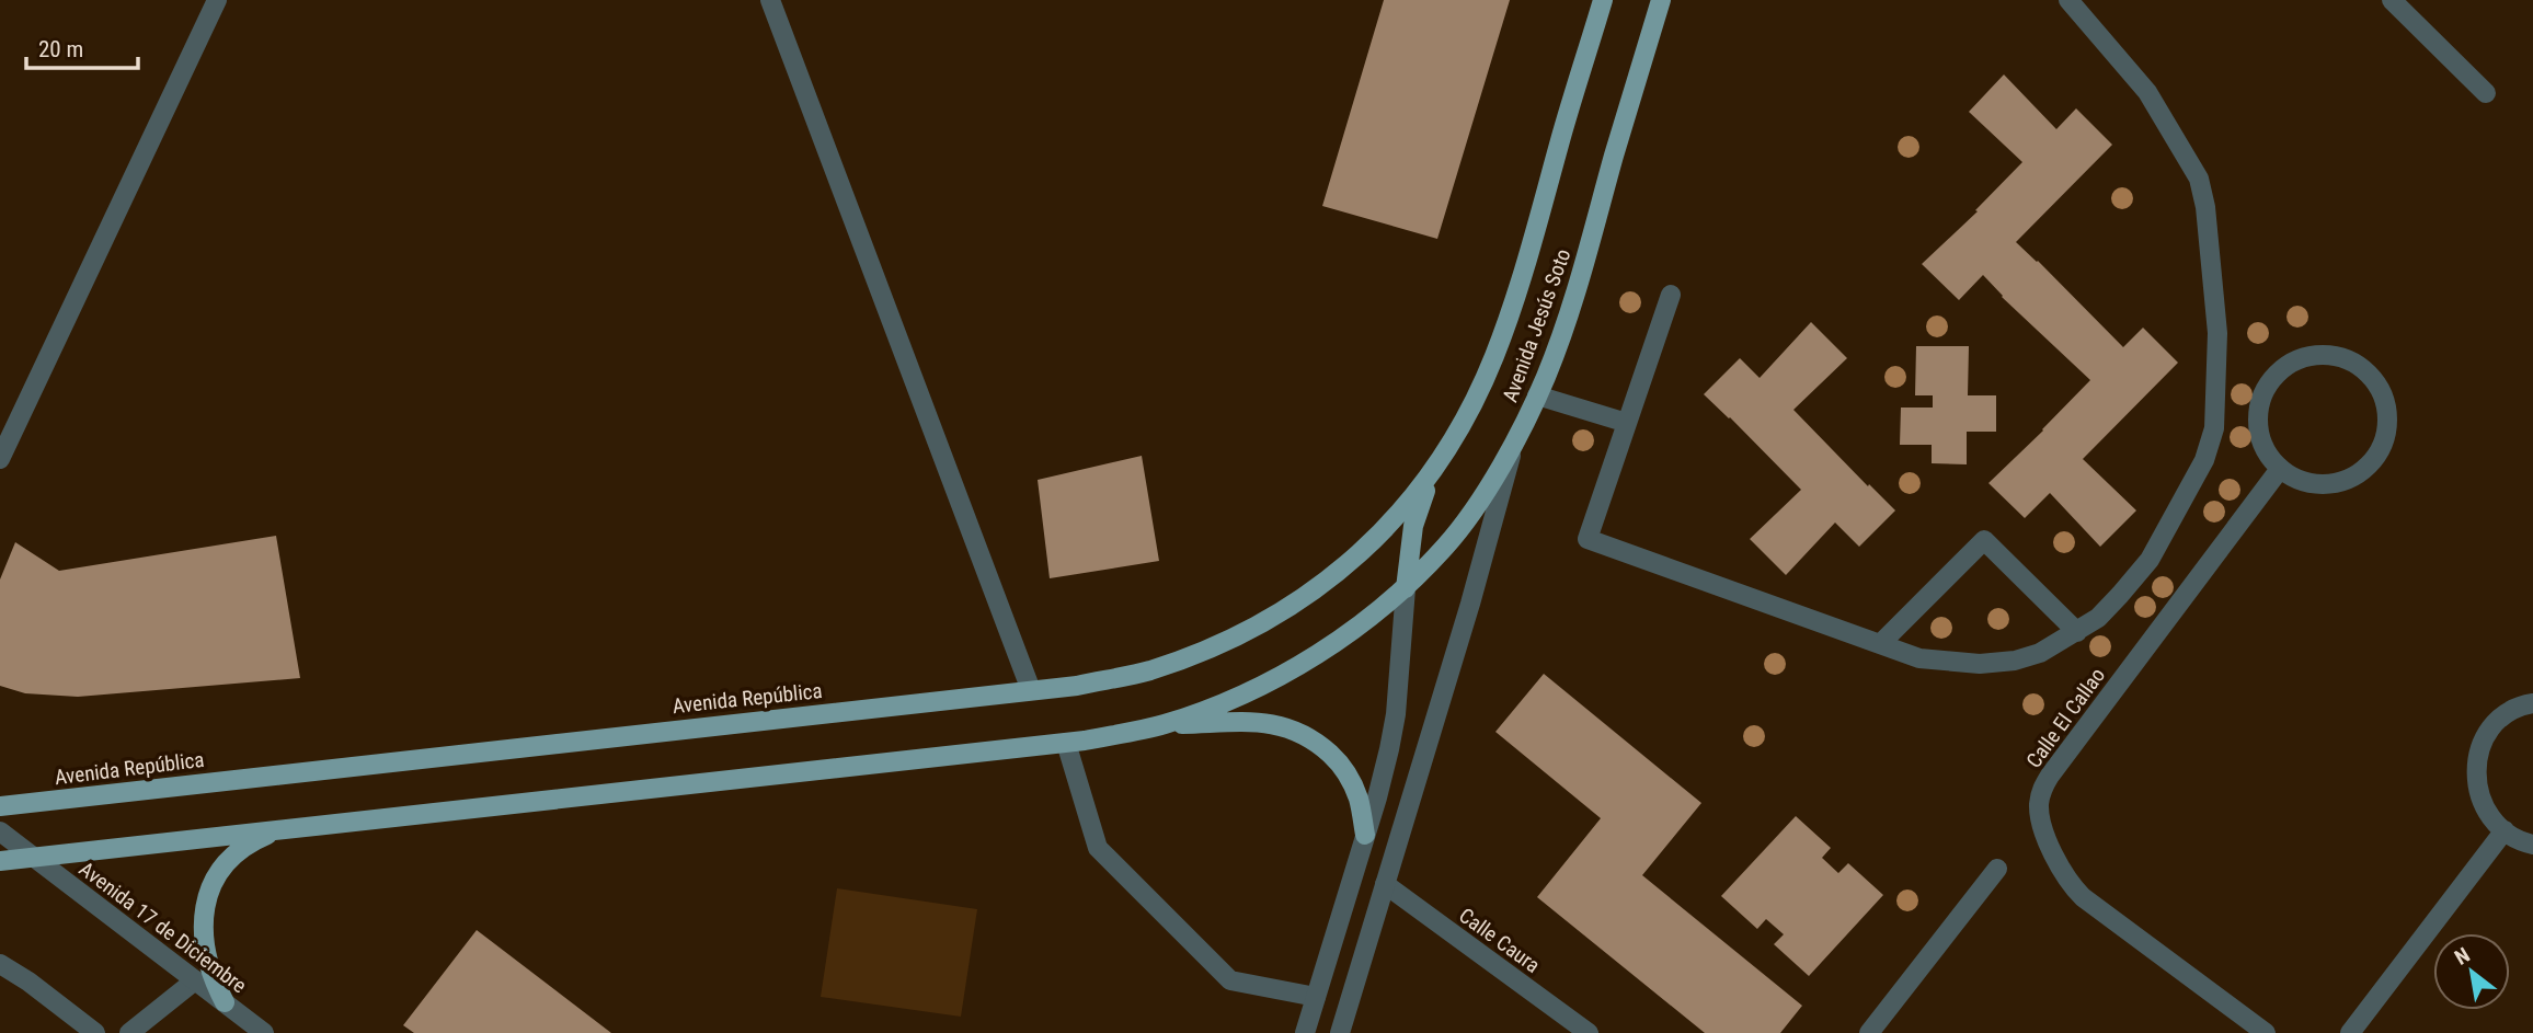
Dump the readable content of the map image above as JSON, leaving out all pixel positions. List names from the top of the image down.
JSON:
{
  "streets": {
    "main road": ["Avenida Jesús Soto", "Avenida República"],
    "street": ["Calle El Callao", "Avenida 17 de Diciembre", "Calle Caura"]
  },
  "crossings": [
    ["Avenida Jesús Soto", "Avenida República"]
  ],
  "scale_bar": "20 m",
  "north": "top left"
}
